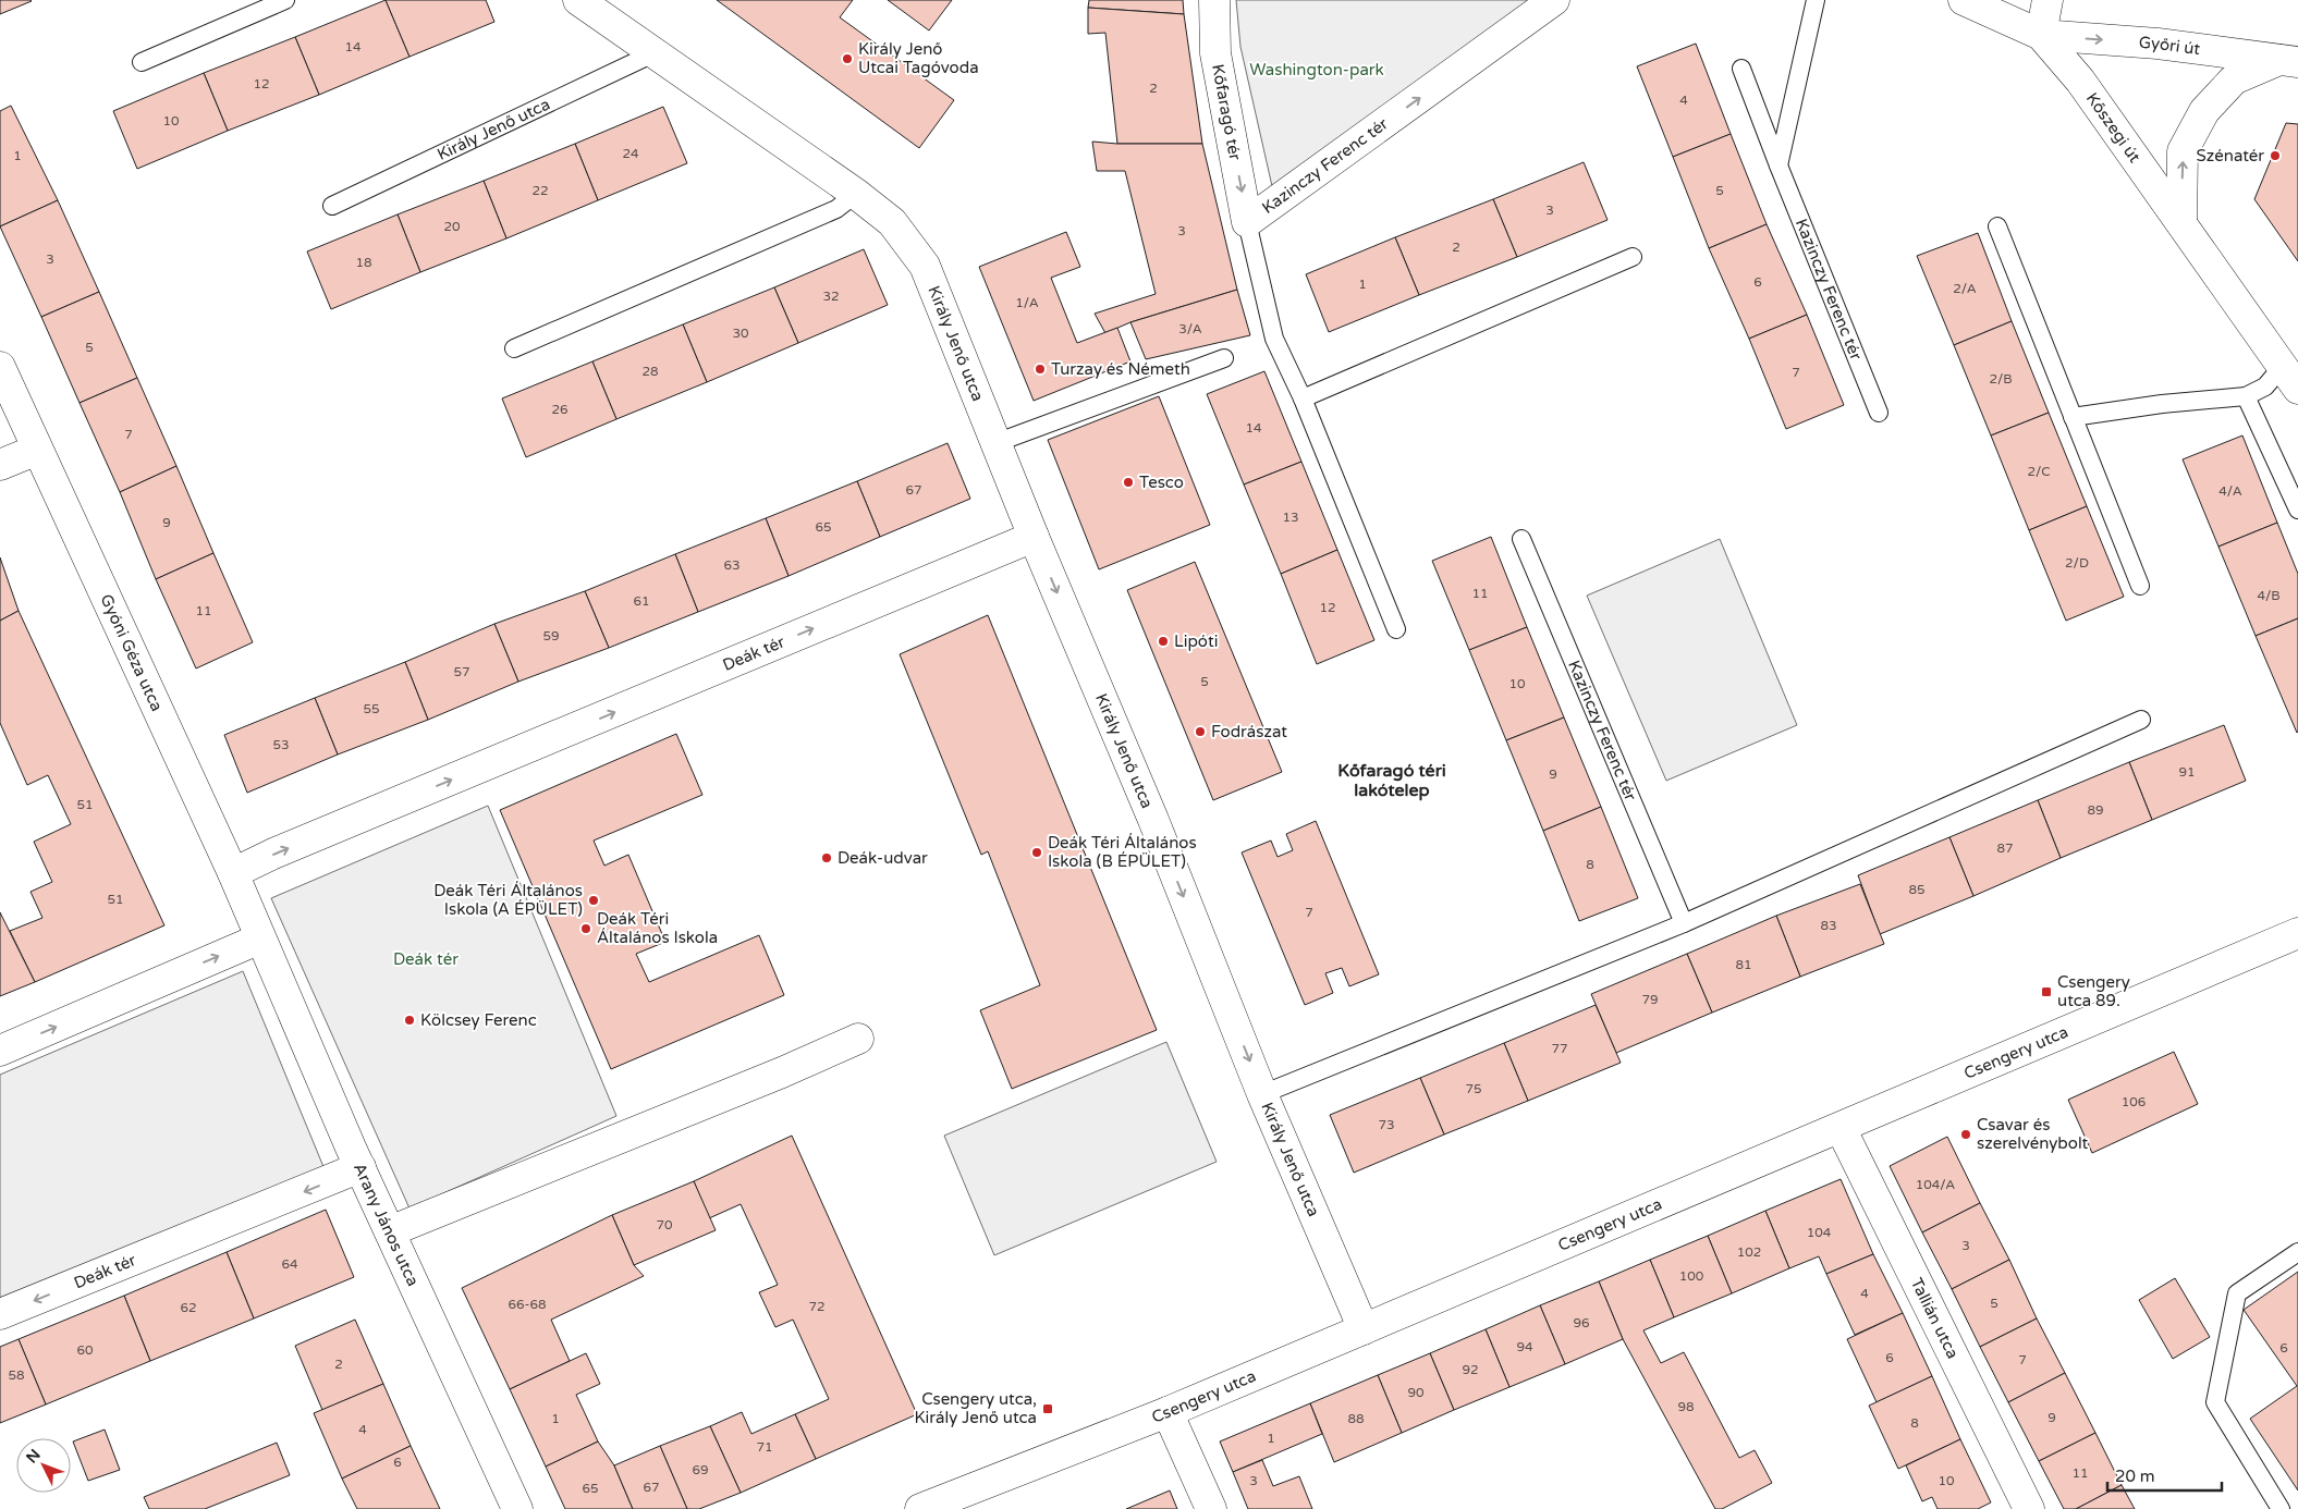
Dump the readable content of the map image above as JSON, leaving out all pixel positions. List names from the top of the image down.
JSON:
{
  "streets": {
    "street": [
      "Győri út",
      "Kőfaragó tér",
      "Kőszegi út",
      "Király Jenő utca",
      "Kazinczy Ferenc tér",
      "Gyóni Géza utca",
      "Deák tér",
      "Csengery utca",
      "Arany János utca",
      "Tallián utca"
    ]
  },
  "crossings": [
    ["Győri út", "Kőszegi út"],
    ["Kőfaragó tér", "Kazinczy Ferenc tér"],
    ["Király Jenő utca", "Deák tér"],
    ["Király Jenő utca", "Csengery utca"],
    ["Gyóni Géza utca", "Deák tér"],
    ["Gyóni Géza utca", "Arany János utca"],
    ["Deák tér", "Arany János utca"],
    ["Csengery utca", "Tallián utca"]
  ],
  "one_way": ["Győri út", "Kőfaragó tér"],
  "districts": ["Kőfaragó téri lakótelep"],
  "parks": ["Washington-park", "Deák tér"],
  "places": {
    "other": [
      "Király Jenő Utcai Tagóvoda",
      "Szénatér",
      "Turzay és Németh",
      "Tesco",
      "Lipóti",
      "Fodrászat",
      "Deák Téri Általános Iskola (B ÉPÜLET)",
      "Deák-udvar",
      "Deák Téri Általános Iskola (A ÉPÜLET)",
      "Deák Téri Általános Iskola",
      "Kölcsey Ferenc",
      "Csavar és szerelvénybolt"
    ],
    "transit": ["Csengery utca 89.", "Csengery utca, Király Jenő utca"]
  },
  "house_numbers": [
    "14",
    "12",
    "2",
    "4",
    "10",
    "24",
    "1",
    "22",
    "5",
    "3",
    "20",
    "3",
    "2",
    "3",
    "18",
    "6",
    "1",
    "2/A",
    "32",
    "1/A",
    "3/A",
    "30",
    "5",
    "28",
    "7",
    "2/B",
    "26",
    "14",
    "7",
    "2/C",
    "67",
    "4/A",
    "13",
    "9",
    "65",
    "2/D",
    "63",
    "11",
    "4/B",
    "61",
    "12",
    "11",
    "59",
    "57",
    "5",
    "10",
    "55",
    "53",
    "91",
    "9",
    "51",
    "89",
    "87",
    "8",
    "85",
    "51",
    "7",
    "83",
    "81",
    "79",
    "77",
    "75",
    "106",
    "73",
    "104/A",
    "70",
    "104",
    "3",
    "102",
    "64",
    "100",
    "4",
    "5",
    "66-68",
    "72",
    "62",
    "96",
    "94",
    "6",
    "60",
    "6",
    "7",
    "2",
    "92",
    "58",
    "90",
    "98",
    "9",
    "1",
    "88",
    "8",
    "4",
    "1",
    "71",
    "6",
    "69",
    "11",
    "3",
    "10",
    "67",
    "65"
  ],
  "scale_bar": "20 m",
  "north": "top left"
}
